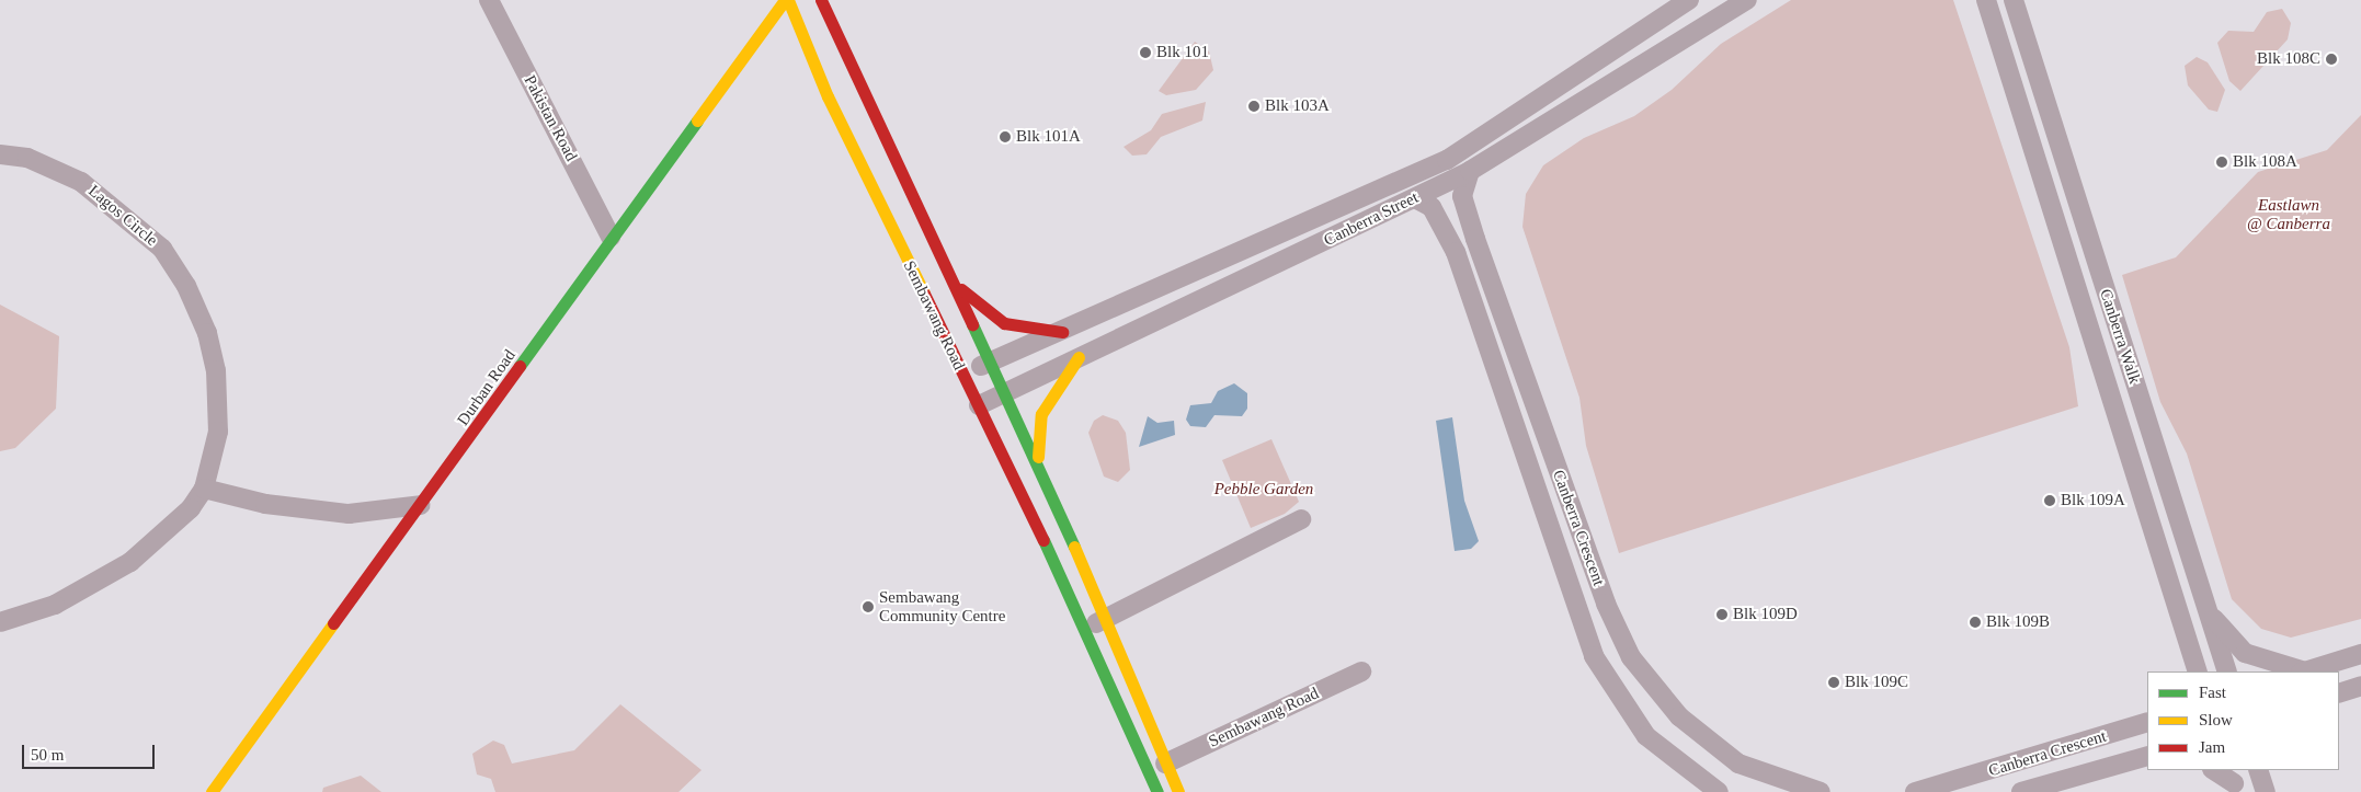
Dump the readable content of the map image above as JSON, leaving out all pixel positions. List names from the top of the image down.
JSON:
{
  "streets": {
    "main road": ["Sembawang Road", "Durban Road"],
    "street": [
      "Pakistan Road",
      "Lagos Circle",
      "Canberra Street",
      "Canberra Walk",
      "Canberra Crescent"
    ]
  },
  "crossings": [
    ["Pakistan Road", "Durban Road"],
    ["Canberra Street", "Sembawang Road"],
    ["Canberra Street", "Canberra Crescent"],
    ["Sembawang Road", "Durban Road"]
  ],
  "parks": ["Eastlawn @ Canberra", "Pebble Garden"],
  "places": [
    "Blk 101",
    "Blk 108C",
    "Blk 103A",
    "Blk 101A",
    "Blk 108A",
    "Blk 109A",
    "Sembawang Community Centre",
    "Blk 109D",
    "Blk 109B",
    "Blk 109C"
  ],
  "legend": ["Fast", "Slow", "Jam"],
  "scale_bar": "50 m"
}
